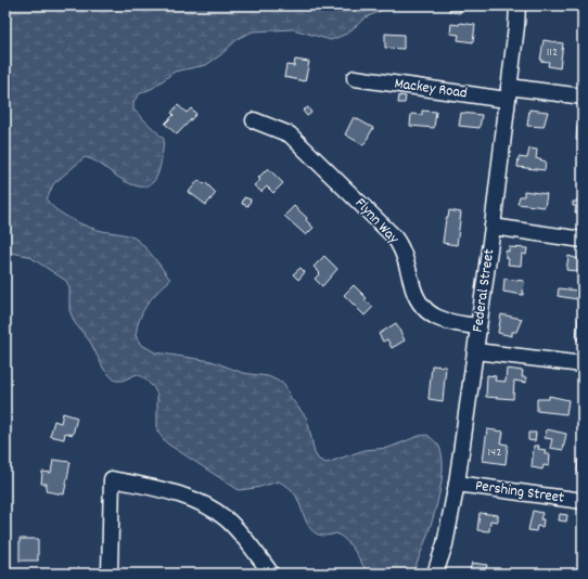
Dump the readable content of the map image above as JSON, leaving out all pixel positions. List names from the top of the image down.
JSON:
{
  "streets": {
    "street": [
      "Mackey Road",
      "Flynn Way",
      "Federal Street",
      "Pershing Street"
    ]
  },
  "crossings": [
    ["Mackey Road", "Federal Street"],
    ["Flynn Way", "Federal Street"],
    ["Federal Street", "Pershing Street"]
  ],
  "house_numbers": ["112", "142"]
}
